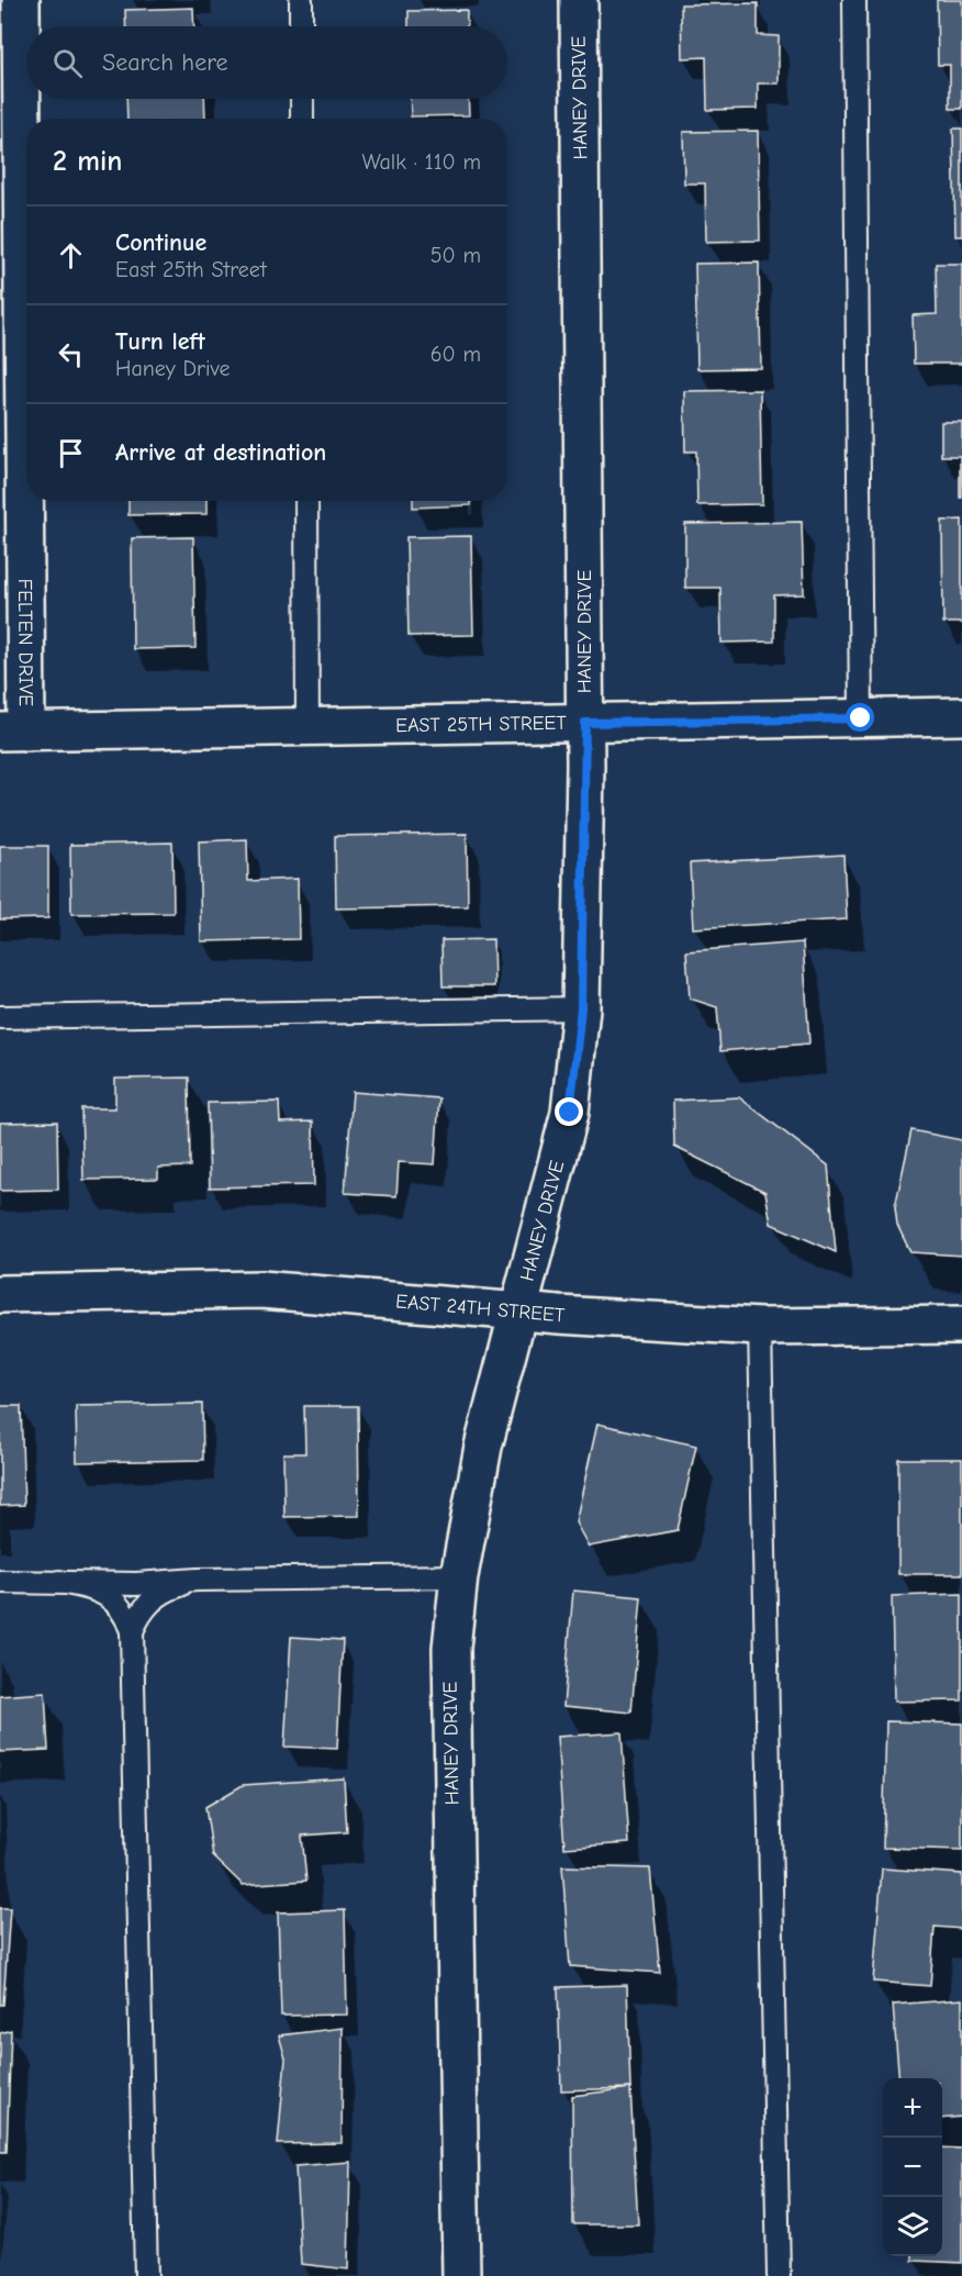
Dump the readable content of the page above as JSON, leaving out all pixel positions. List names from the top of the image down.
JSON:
{
  "streets": {
    "street": [
      "HANEY DRIVE",
      "FELTEN DRIVE",
      "EAST 25TH STREET",
      "EAST 24TH STREET"
    ]
  },
  "crossings": [
    ["HANEY DRIVE", "EAST 25TH STREET"],
    ["HANEY DRIVE", "EAST 24TH STREET"],
    ["FELTEN DRIVE", "EAST 25TH STREET"]
  ],
  "page": {
    "search": "Search here",
    "heading": ["2 min", "Walk · 110 m"],
    "list": [
      ["Continue", "East 25th Street", "50 m"],
      ["Turn left", "Haney Drive", "60 m"],
      "Arrive at destination"
    ],
    "map_buttons": ["+", "−"]
  }
}
